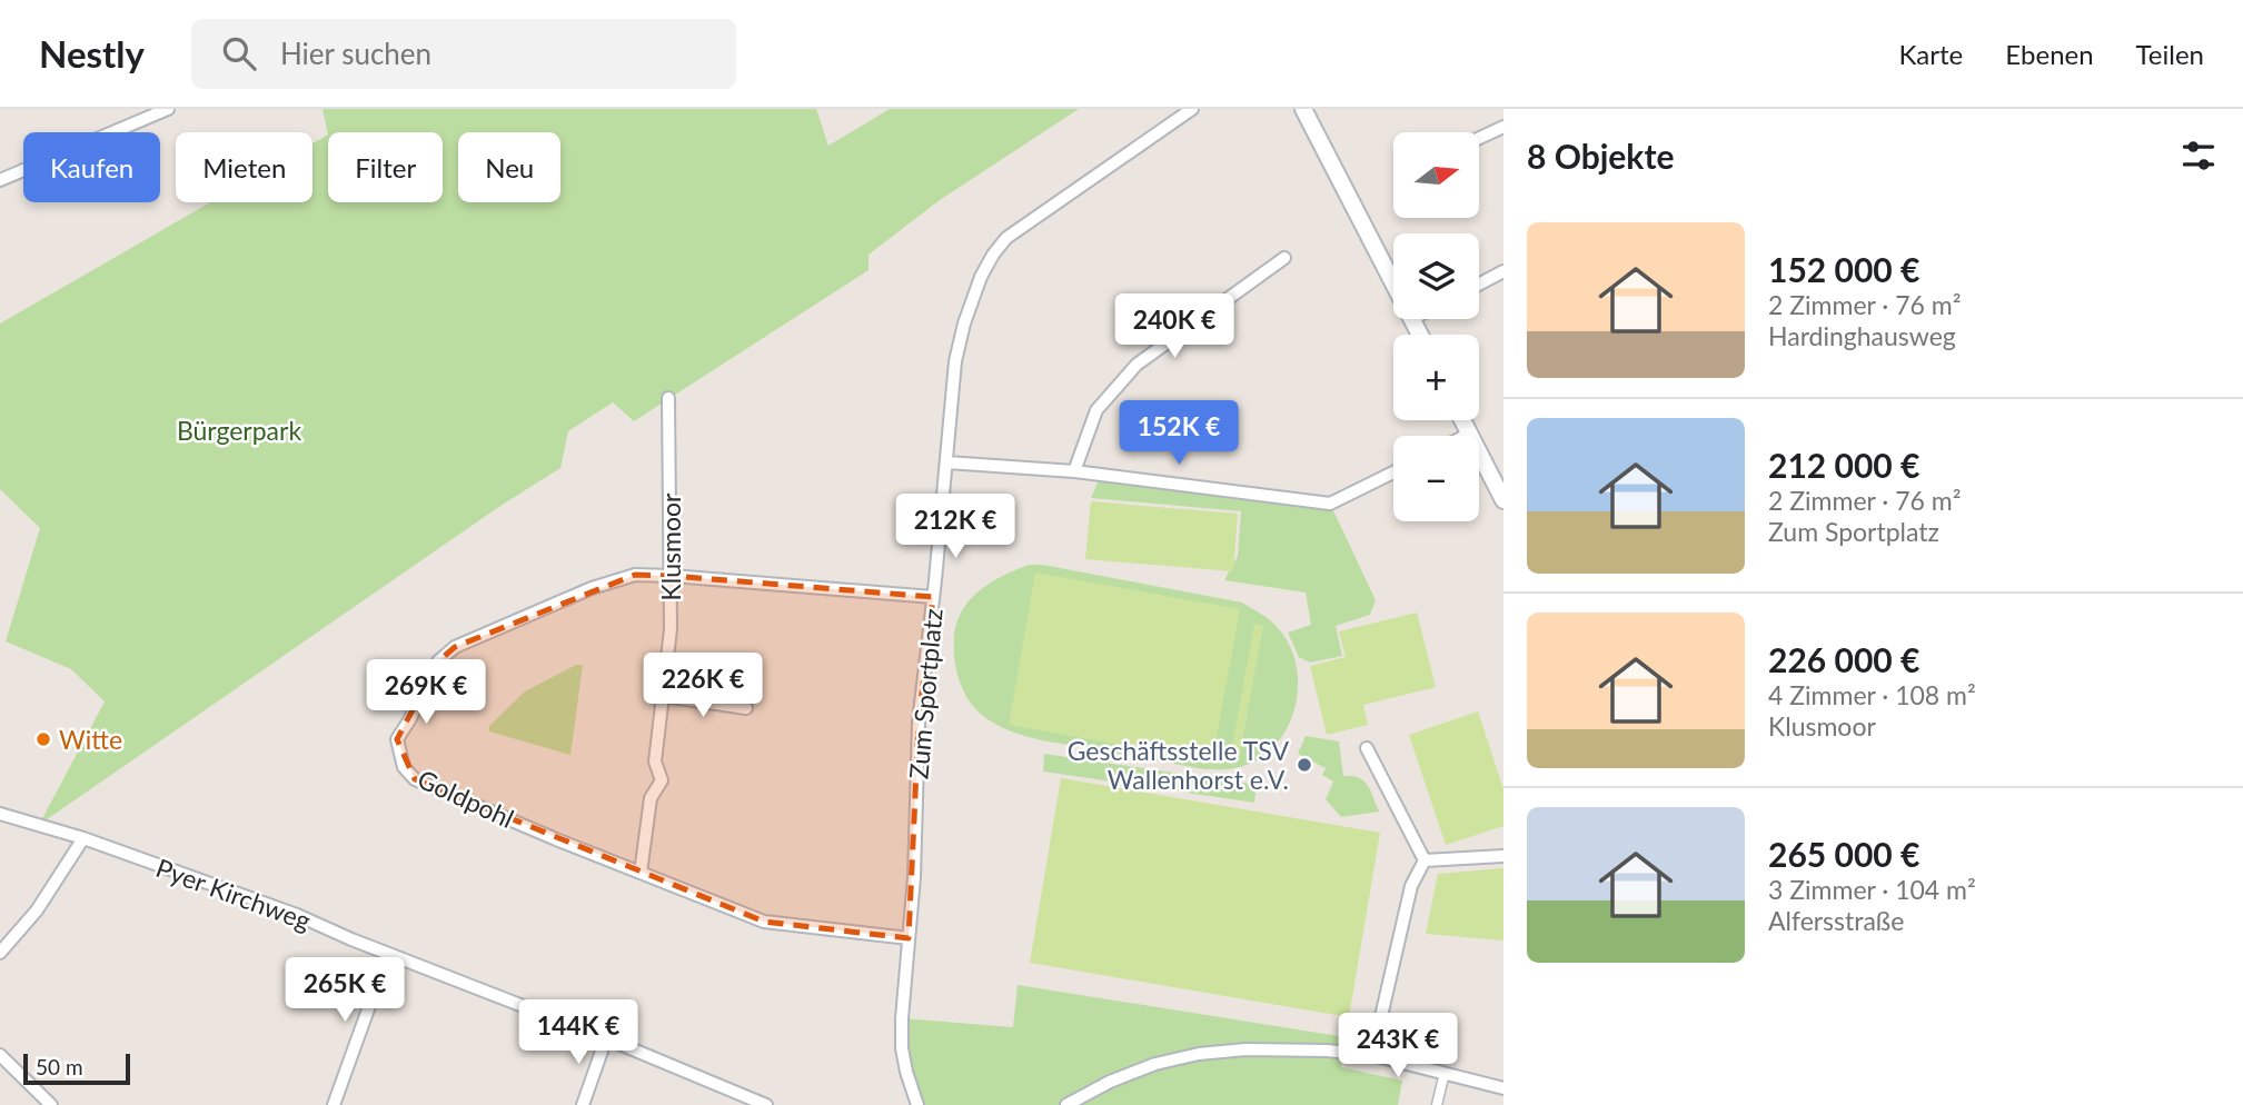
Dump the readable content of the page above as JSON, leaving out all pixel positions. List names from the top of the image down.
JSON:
{
  "streets": {
    "street": [
      "Klusmoor",
      "Zum Sportplatz",
      "Goldpohl",
      "Pyer Kirchweg"
    ]
  },
  "crossings": [
    ["Klusmoor", "Goldpohl"],
    ["Zum Sportplatz", "Goldpohl"]
  ],
  "parks": ["Bürgerpark"],
  "places": ["Witte", "Geschäftsstelle TSV Wallenhorst e.V."],
  "scale_bar": "50 m",
  "north": "right",
  "page": {
    "header": "Nestly",
    "search": "Hier suchen",
    "nav": ["Karte", "Ebenen", "Teilen"],
    "heading": "8 Objekte",
    "map_buttons": ["+", "−"],
    "chip": [
      "Kaufen",
      "Mieten",
      "Filter",
      "Neu"
    ],
    "list": [
      {
        "name": "152 000 €",
        "note": "2 Zimmer · 76 m² · Hardinghausweg"
      },
      {
        "name": "212 000 €",
        "note": "2 Zimmer · 76 m² · Zum Sportplatz"
      },
      {
        "name": "226 000 €",
        "note": "4 Zimmer · 108 m² · Klusmoor"
      },
      {
        "name": "265 000 €",
        "note": "3 Zimmer · 104 m² · Alfersstraße"
      }
    ],
    "price": [
      "240K €",
      "152K €",
      "212K €",
      "226K €",
      "269K €",
      "265K €",
      "144K €",
      "243K €"
    ],
    "scale": "50 m"
  }
}
